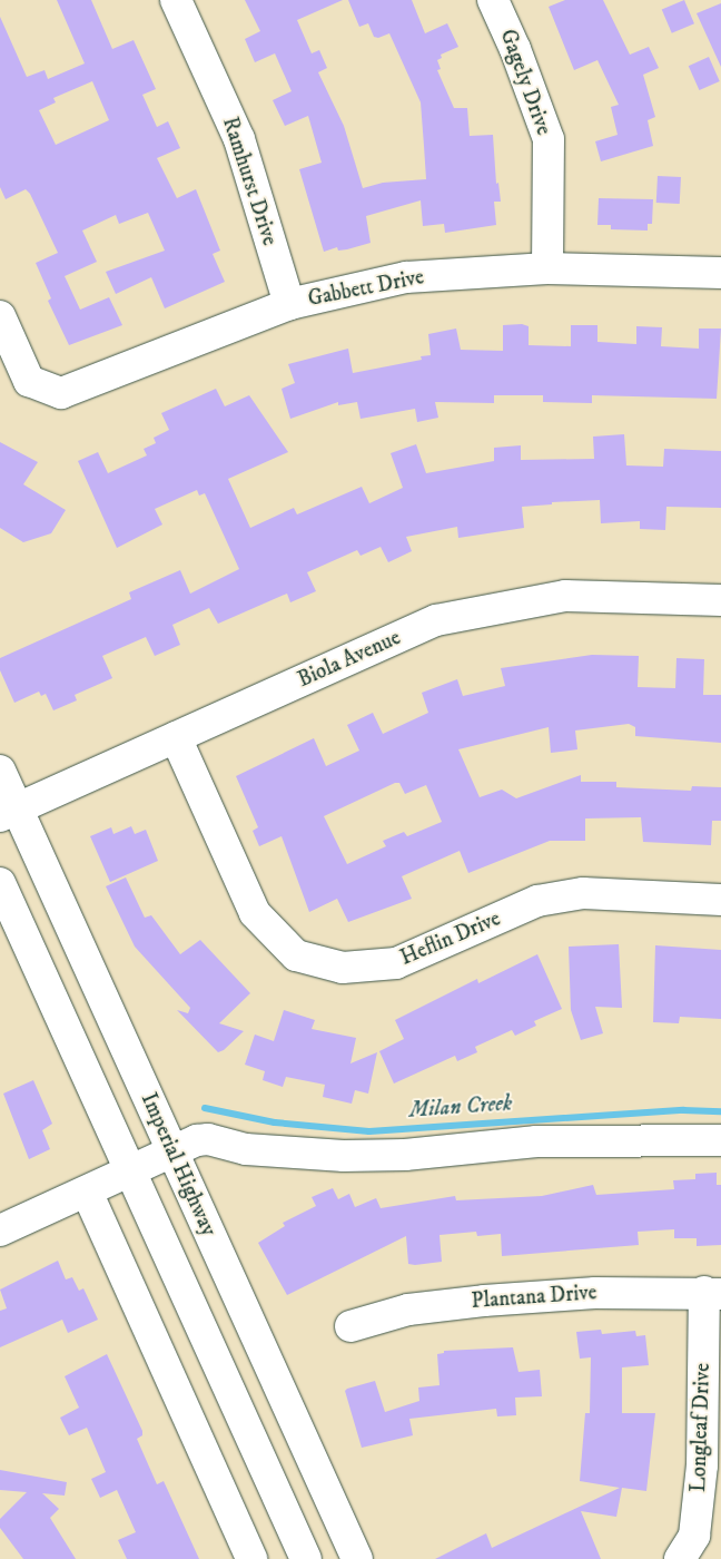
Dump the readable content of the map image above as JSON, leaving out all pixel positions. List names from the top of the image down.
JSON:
{
  "streets": {
    "street": [
      "Gagely Drive",
      "Ramhurst Drive",
      "Gabbett Drive",
      "Biola Avenue",
      "Heflin Drive",
      "Imperial Highway",
      "Plantana Drive",
      "Longleaf Drive"
    ]
  },
  "crossings": [
    ["Gagely Drive", "Gabbett Drive"],
    ["Ramhurst Drive", "Gabbett Drive"],
    ["Biola Avenue", "Heflin Drive"],
    ["Biola Avenue", "Imperial Highway"],
    ["Plantana Drive", "Longleaf Drive"]
  ],
  "water": ["Milan Creek"]
}
